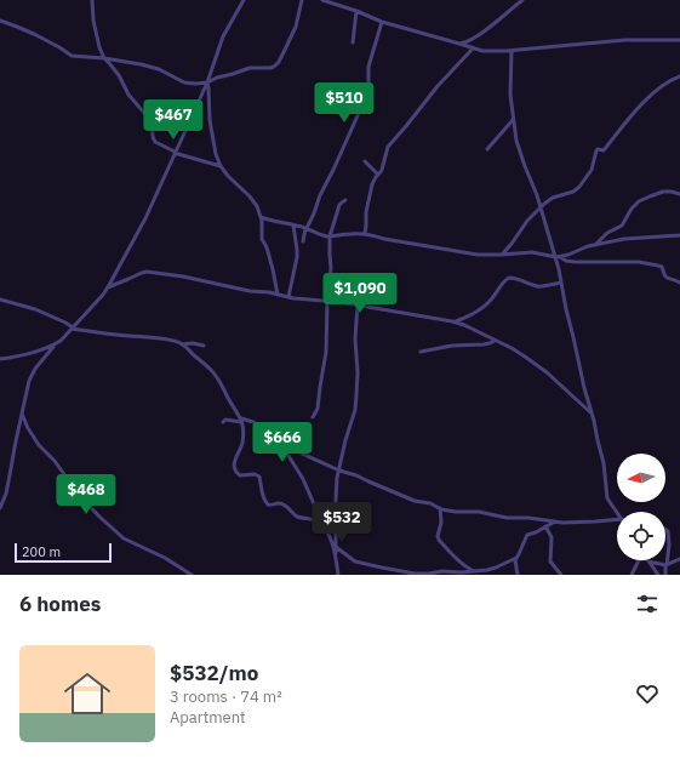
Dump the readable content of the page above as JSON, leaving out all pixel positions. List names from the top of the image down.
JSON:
{
  "scale_bar": "200 m",
  "north": "left",
  "page": {
    "price": [
      "$510",
      "$467",
      "$1,090",
      "$666",
      "$468",
      "$532"
    ],
    "scale": "200 m",
    "heading": "6 homes",
    "list": [
      {
        "name": "$532/mo",
        "note": "3 rooms · 74 m² · Apartment"
      }
    ]
  }
}
